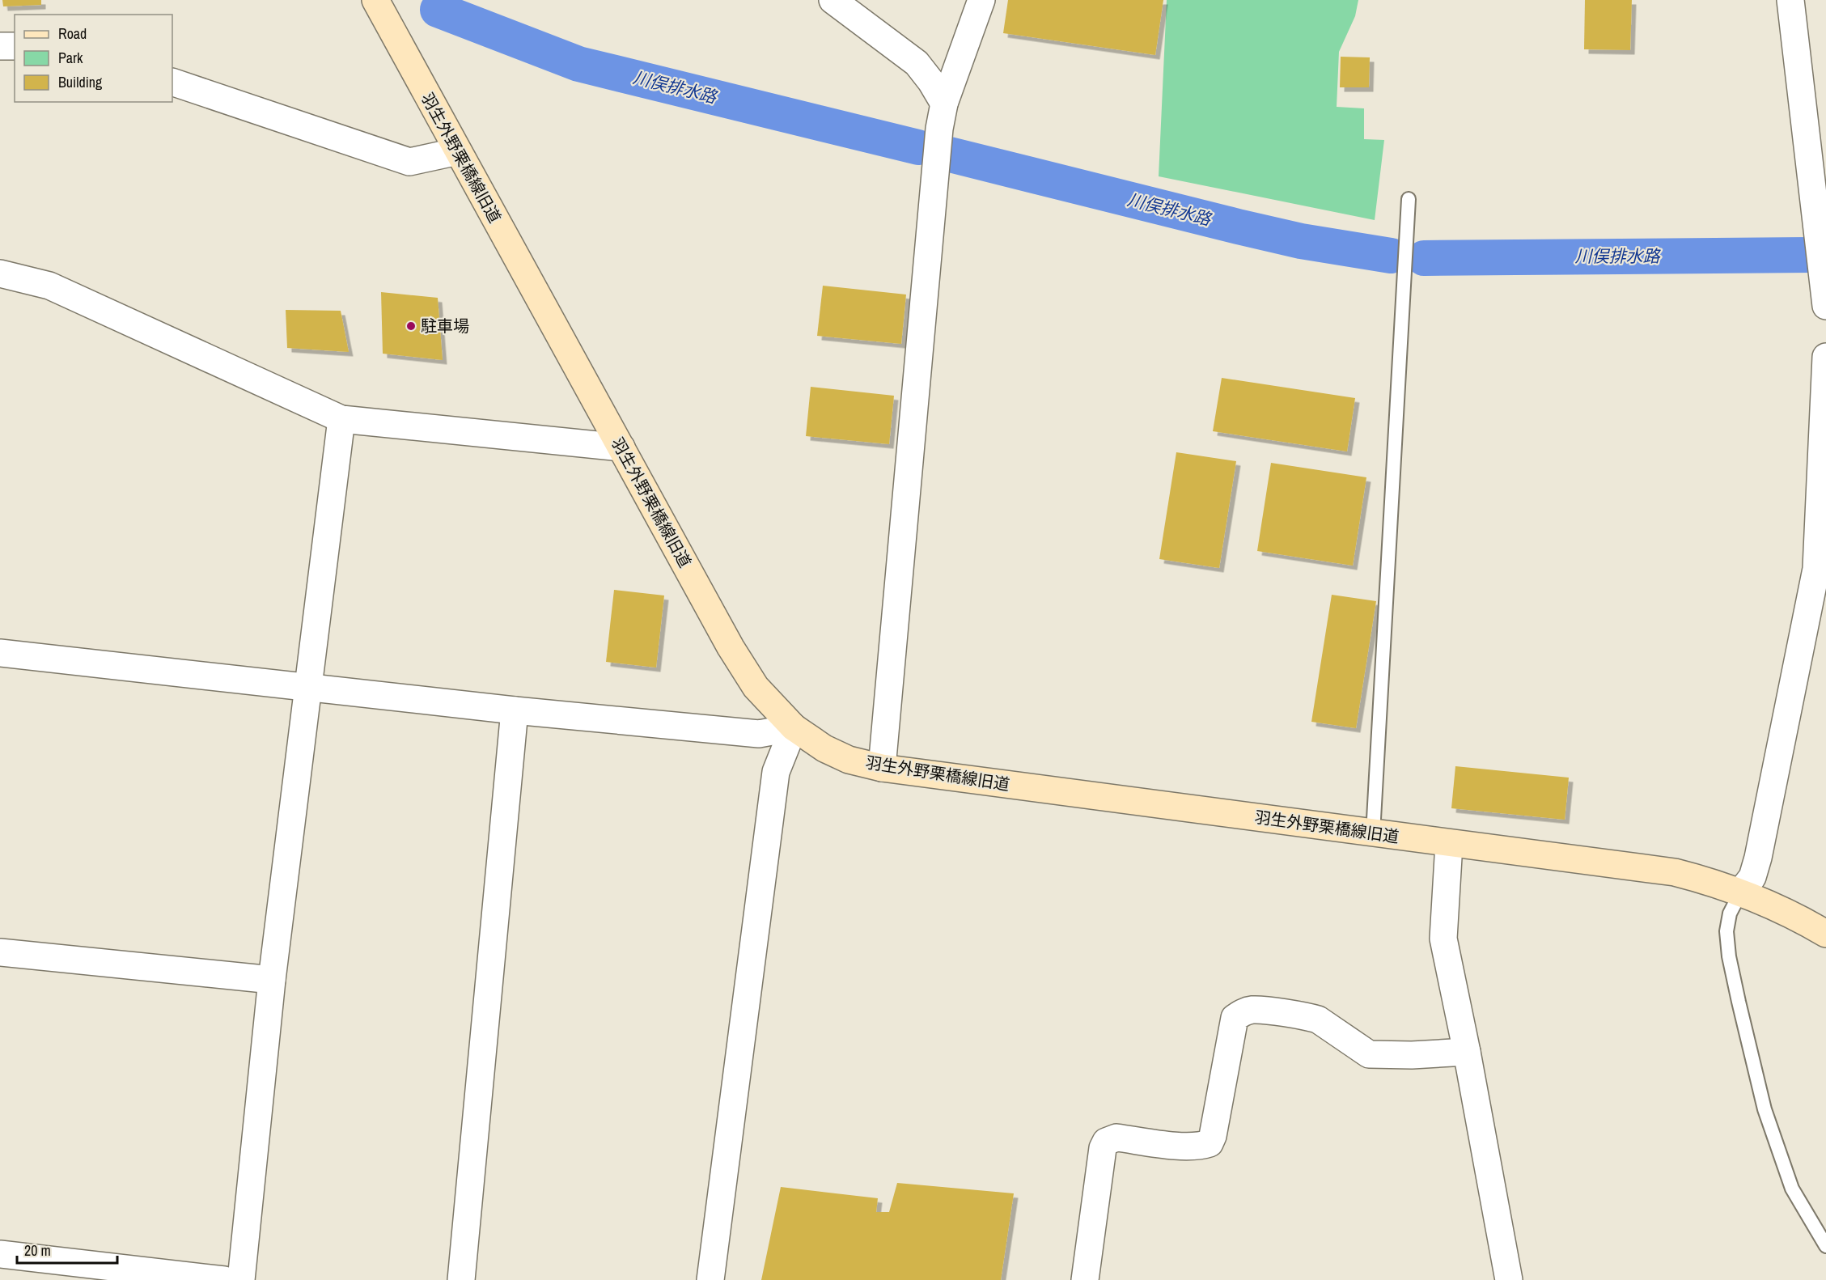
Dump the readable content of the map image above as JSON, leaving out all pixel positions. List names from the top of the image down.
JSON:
{
  "streets": {
    "street": ["羽生外野栗橋線旧道"]
  },
  "water": ["川俣排水路"],
  "places": ["駐車場"],
  "legend": ["Road", "Park", "Building"],
  "scale_bar": "20 m"
}
